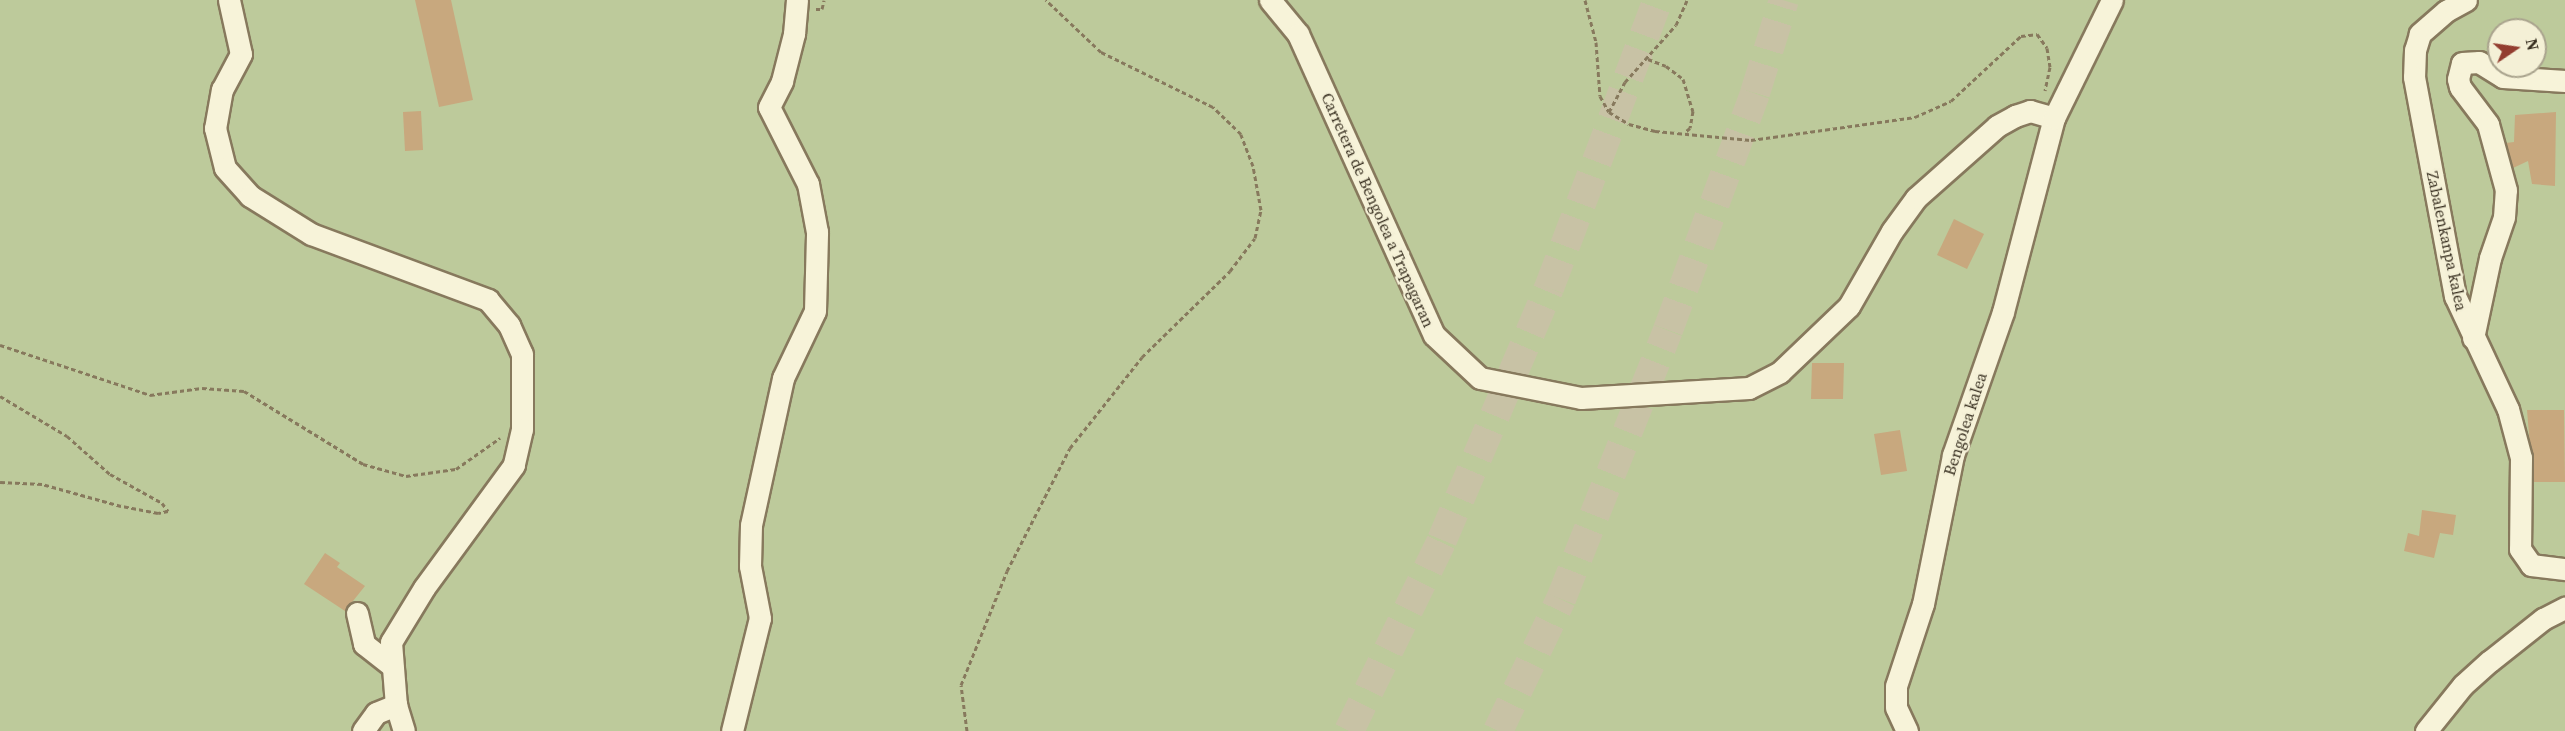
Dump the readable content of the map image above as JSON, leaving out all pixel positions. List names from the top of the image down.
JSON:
{
  "streets": {
    "street": ["Carretera de Bengolea a Trapagaran", "Zabalenkanpa kalea", "Bengolea kalea"]
  },
  "crossings": [
    ["Carretera de Bengolea a Trapagaran", "Bengolea kalea"]
  ],
  "north": "right"
}
